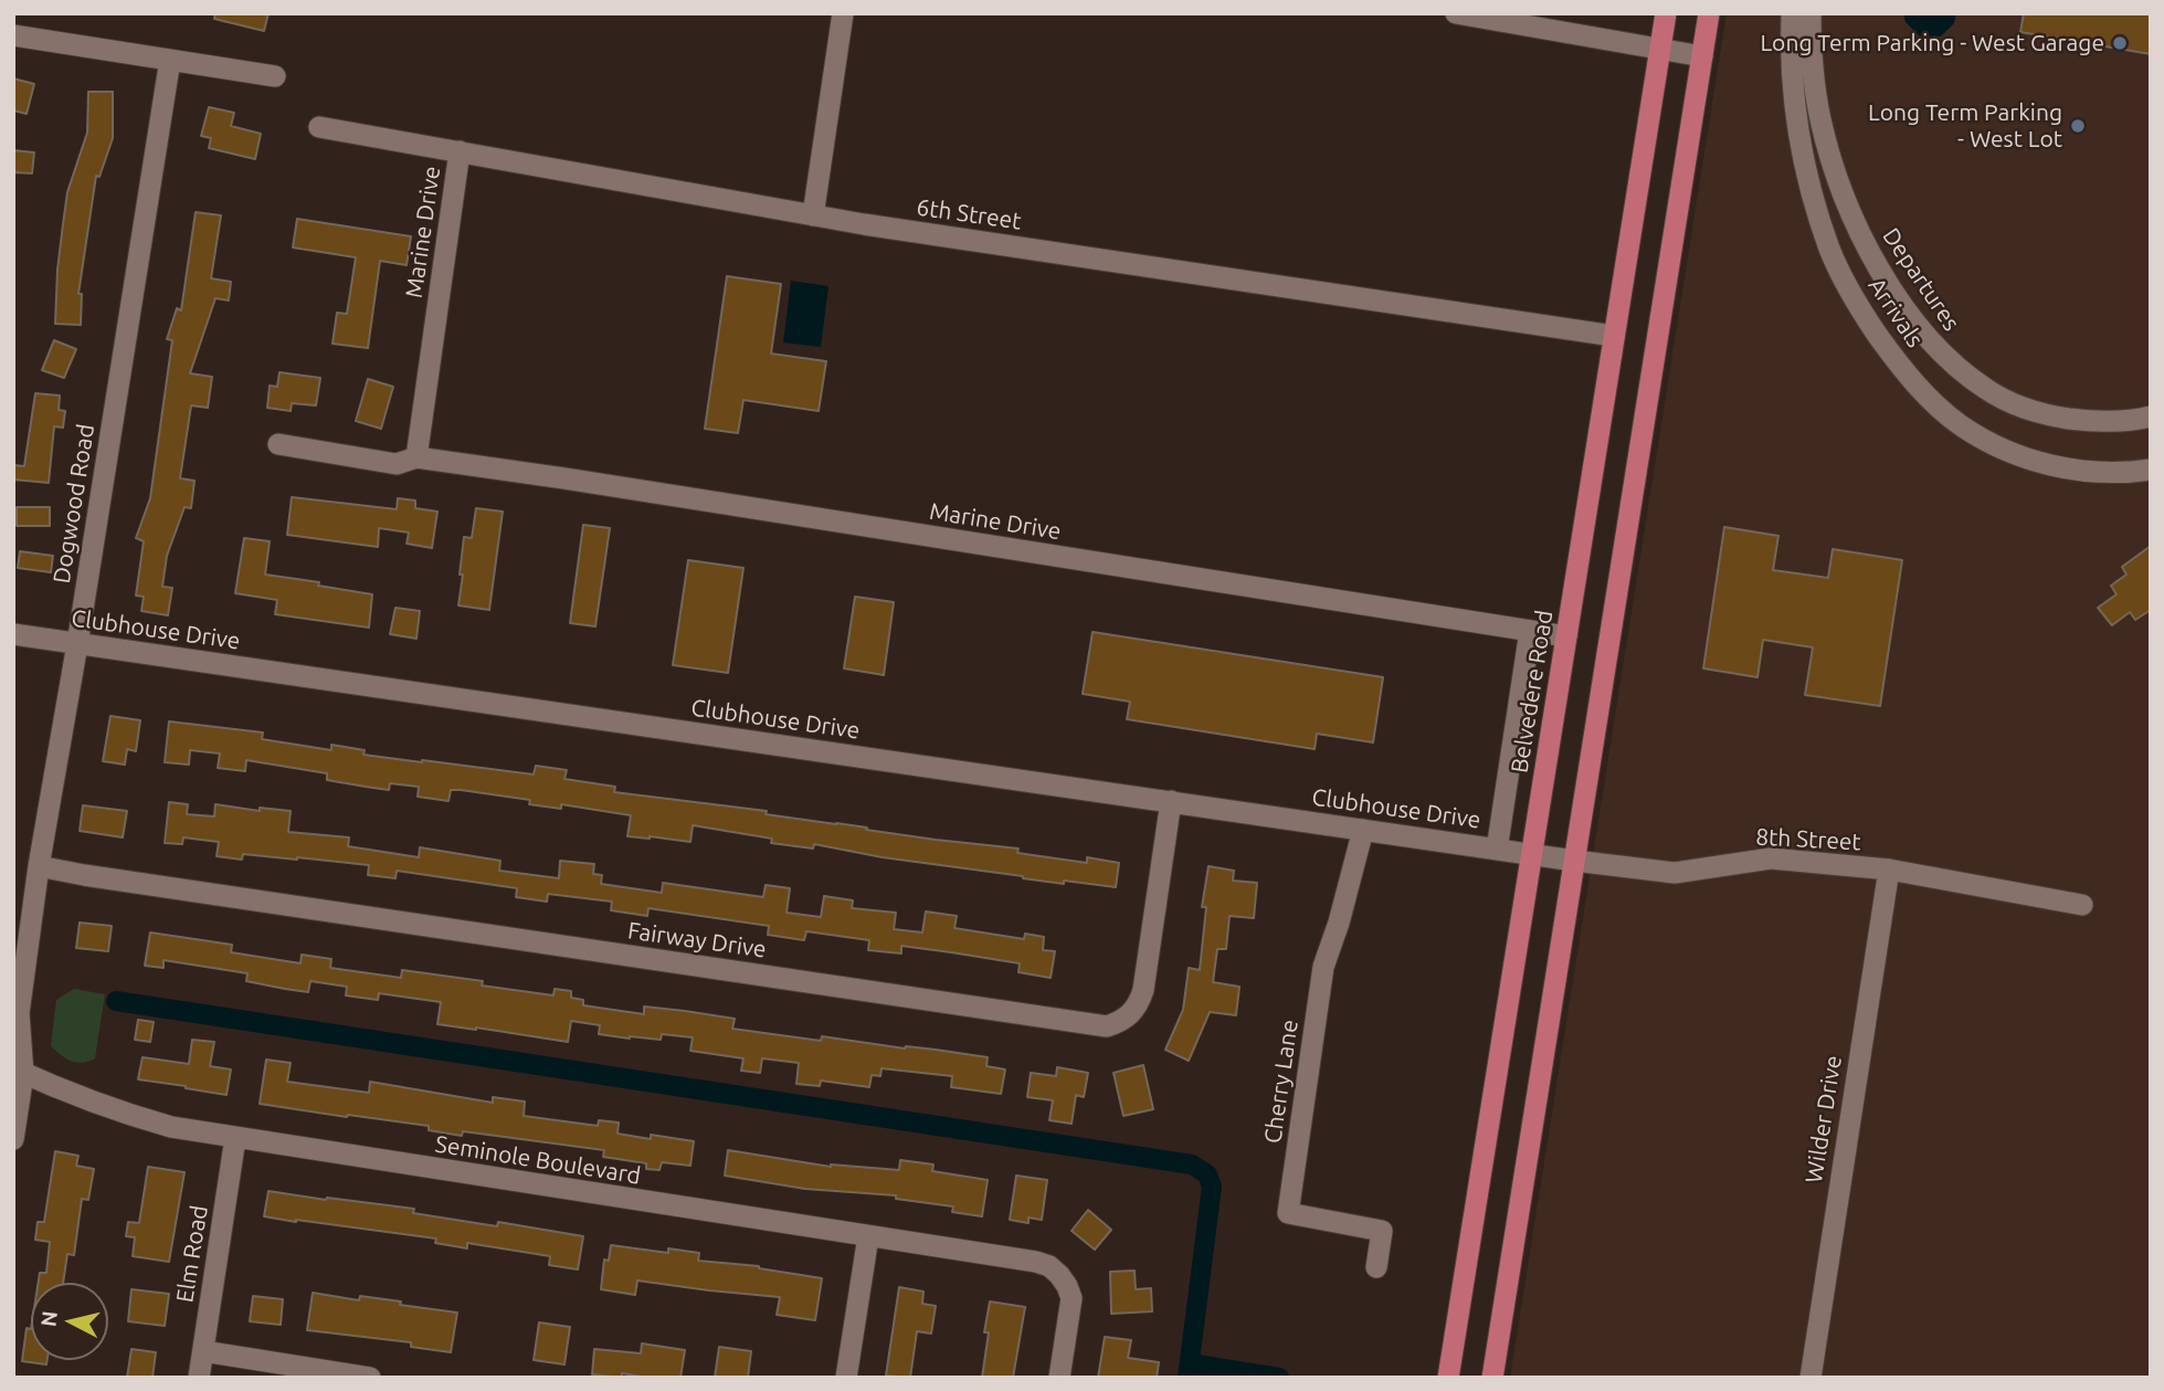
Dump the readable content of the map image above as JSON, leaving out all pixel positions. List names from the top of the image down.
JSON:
{
  "streets": {
    "main road": ["Belvedere Road"],
    "street": [
      "6th Street",
      "Marine Drive",
      "Departures",
      "Arrivals",
      "Dogwood Road",
      "Clubhouse Drive",
      "8th Street",
      "Fairway Drive",
      "Cherry Lane",
      "Wilder Drive",
      "Seminole Boulevard",
      "Elm Road"
    ]
  },
  "crossings": [
    ["6th Street", "Marine Drive"],
    ["6th Street", "Belvedere Road"],
    ["Marine Drive", "Belvedere Road"],
    ["Dogwood Road", "Clubhouse Drive"],
    ["Dogwood Road", "Fairway Drive"],
    ["Dogwood Road", "Seminole Boulevard"],
    ["Clubhouse Drive", "Belvedere Road"],
    ["Clubhouse Drive", "8th Street"],
    ["Clubhouse Drive", "Fairway Drive"],
    ["Clubhouse Drive", "Cherry Lane"],
    ["Belvedere Road", "8th Street"],
    ["8th Street", "Wilder Drive"],
    ["Seminole Boulevard", "Elm Road"]
  ],
  "places": ["Long Term Parking - West Garage", "Long Term Parking - West Lot"],
  "north": "left"
}
